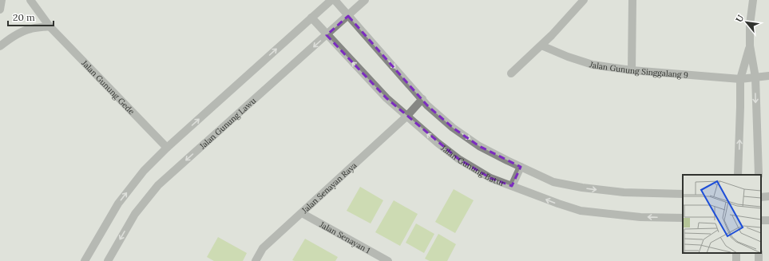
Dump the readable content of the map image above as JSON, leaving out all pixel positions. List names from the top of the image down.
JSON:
{
  "streets": {
    "street": [
      "Jalan Gunung Singgalang 9",
      "Jalan Gunung Gede",
      "Jalan Gunung Lawu",
      "Jalan Gunung Batur",
      "Jalan Senayan Raya",
      "Jalan Senayan 1"
    ]
  },
  "crossings": [
    ["Jalan Gunung Lawu", "Jalan Gunung Batur"],
    ["Jalan Gunung Batur", "Jalan Senayan Raya"],
    ["Jalan Senayan Raya", "Jalan Senayan 1"]
  ],
  "scale_bar": "20 m",
  "north": "top left"
}
